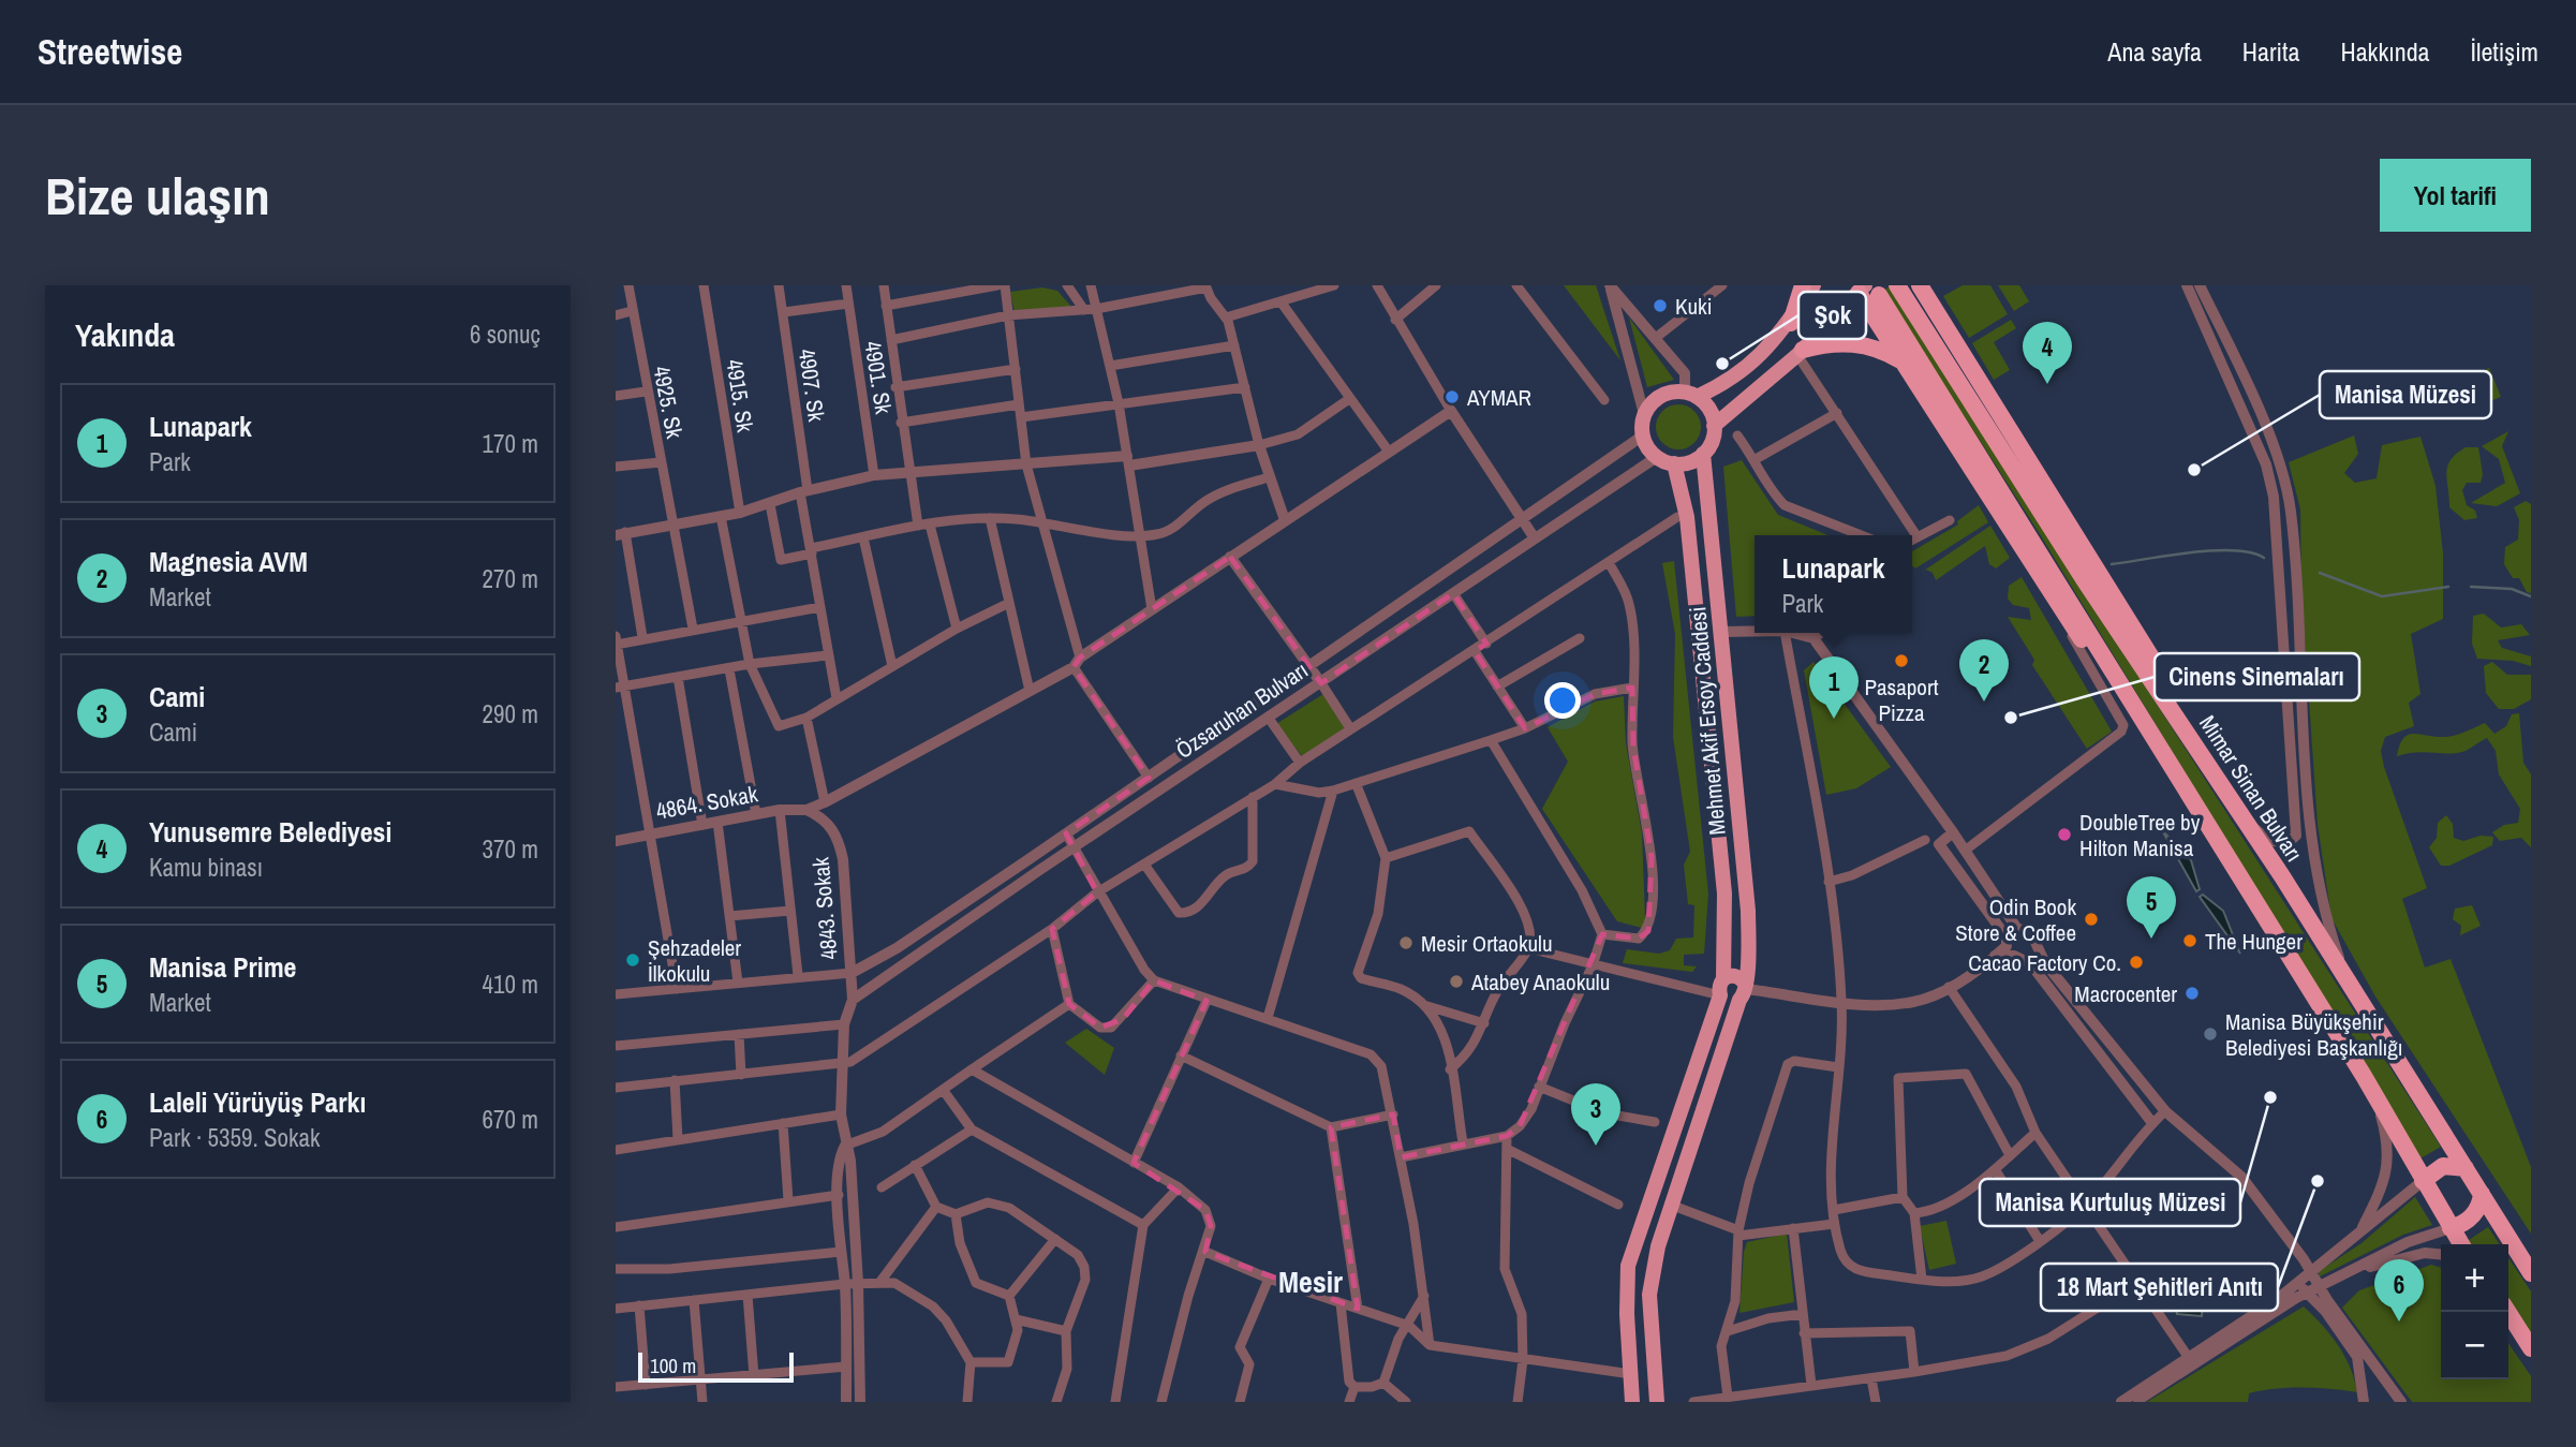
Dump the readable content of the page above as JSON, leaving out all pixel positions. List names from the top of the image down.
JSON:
{
  "streets": {
    "highway": ["Mimar Sinan Bulvarı"],
    "main road": ["Mehmet Akif Ersoy Caddesi"],
    "street": [
      "4901. Sk",
      "4907. Sk",
      "4915. Sk",
      "4925. Sk",
      "Özsaruhan Bulvarı",
      "4864. Sokak",
      "4843. Sokak"
    ]
  },
  "crossings": [
    ["Özsaruhan Bulvarı", "Mehmet Akif Ersoy Caddesi"],
    ["Özsaruhan Bulvarı", "4843. Sokak"],
    ["4864. Sokak", "4843. Sokak"]
  ],
  "districts": ["Mesir"],
  "places": [
    "Kuki",
    "Şok",
    "AYMAR",
    "Manisa Müzesi",
    "Pasaport Pizza",
    "Cinens Sinemaları",
    "DoubleTree by Hilton Manisa",
    "Odin Book Store & Coffee",
    "The Hunger",
    "Mesir Ortaokulu",
    "Şehzadeler İlkokulu",
    "Cacao Factory Co.",
    "Atabey Anaokulu",
    "Macrocenter",
    "Manisa Büyükşehir Belediyesi Başkanlığı",
    "Manisa Kurtuluş Müzesi",
    "18 Mart Şehitleri Anıtı"
  ],
  "scale_bar": "100 m",
  "page": {
    "header": "Streetwise",
    "nav": [
      "Ana sayfa",
      "Harita",
      "Hakkında",
      "İletişim"
    ],
    "buttons": "Yol tarifi",
    "title": "Bize ulaşın",
    "heading": ["Yakında", "6 sonuç"],
    "pins": [
      "4",
      "2",
      "1",
      "5",
      "3",
      "6"
    ],
    "list": [
      {
        "mark": "1",
        "name": "Lunapark",
        "note": "Park",
        "value": "170 m"
      },
      {
        "mark": "2",
        "name": "Magnesia AVM",
        "note": "Market",
        "value": "270 m"
      },
      {
        "mark": "3",
        "name": "Cami",
        "note": "Cami",
        "value": "290 m"
      },
      {
        "mark": "4",
        "name": "Yunusemre Belediyesi",
        "note": "Kamu binası",
        "value": "370 m"
      },
      {
        "mark": "5",
        "name": "Manisa Prime",
        "note": "Market",
        "value": "410 m"
      },
      {
        "mark": "6",
        "name": "Laleli Yürüyüş Parkı",
        "note": "Park · 5359. Sokak",
        "value": "670 m"
      }
    ],
    "popup": ["Lunapark", "Park"],
    "map_buttons": ["+", "−"],
    "scale": "100 m"
  }
}
